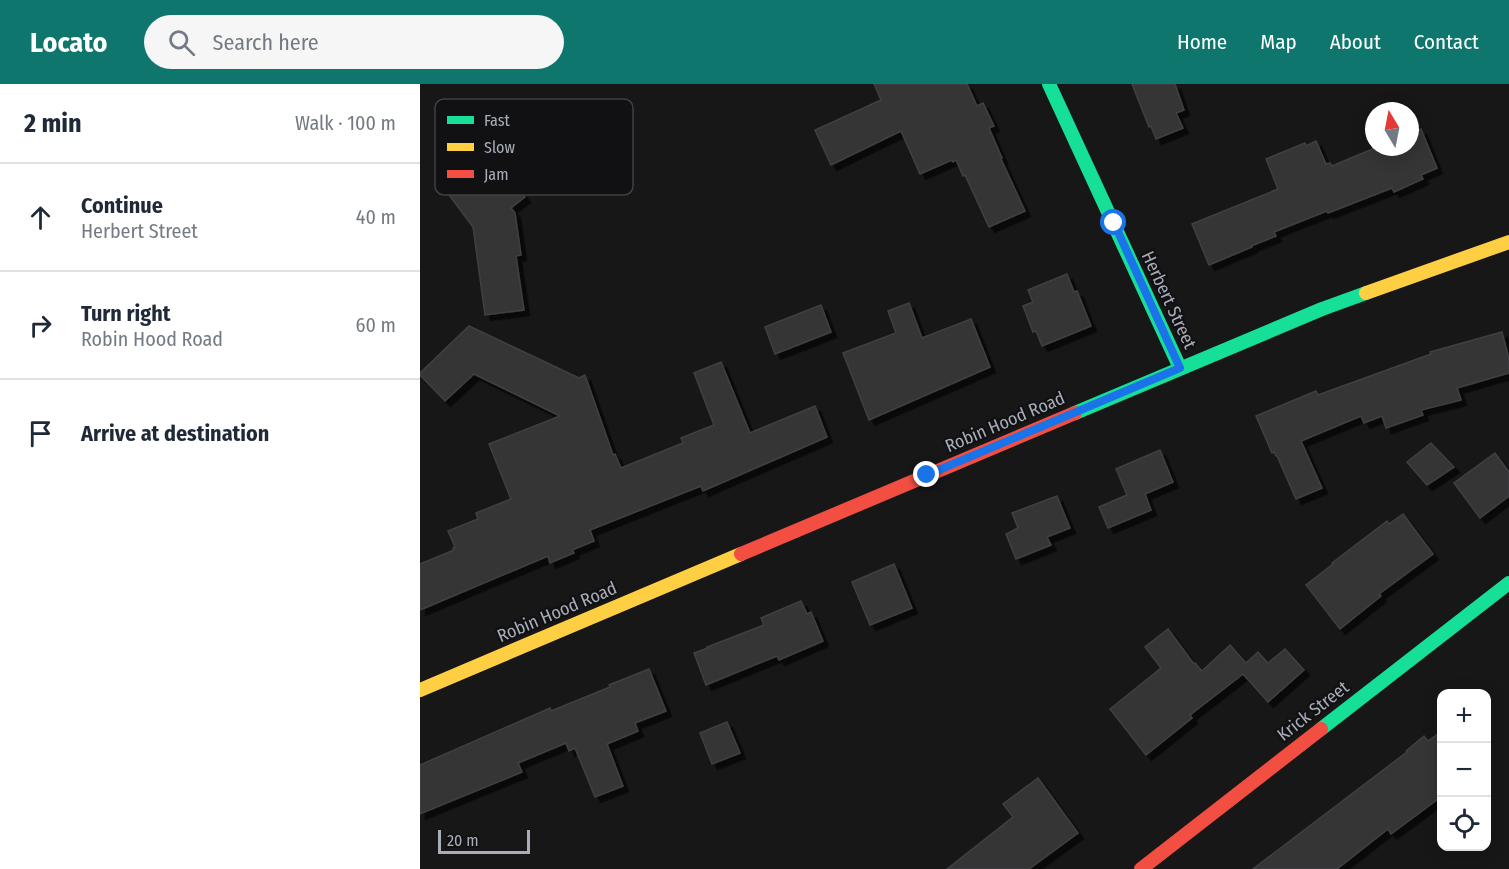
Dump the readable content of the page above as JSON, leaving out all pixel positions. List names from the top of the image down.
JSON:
{
  "streets": {
    "street": ["Herbert Street", "Robin Hood Road", "Krick Street"]
  },
  "crossings": [
    ["Herbert Street", "Robin Hood Road"]
  ],
  "legend": ["Fast", "Slow", "Jam"],
  "scale_bar": "20 m",
  "north": "top",
  "page": {
    "header": "Locato",
    "search": "Search here",
    "nav": [
      "Home",
      "Map",
      "About",
      "Contact"
    ],
    "heading": ["2 min", "Walk · 100 m"],
    "list": [
      ["Continue", "Herbert Street", "40 m"],
      ["Turn right", "Robin Hood Road", "60 m"],
      "Arrive at destination"
    ],
    "map_buttons": ["+", "−"],
    "scale": "20 m"
  }
}
